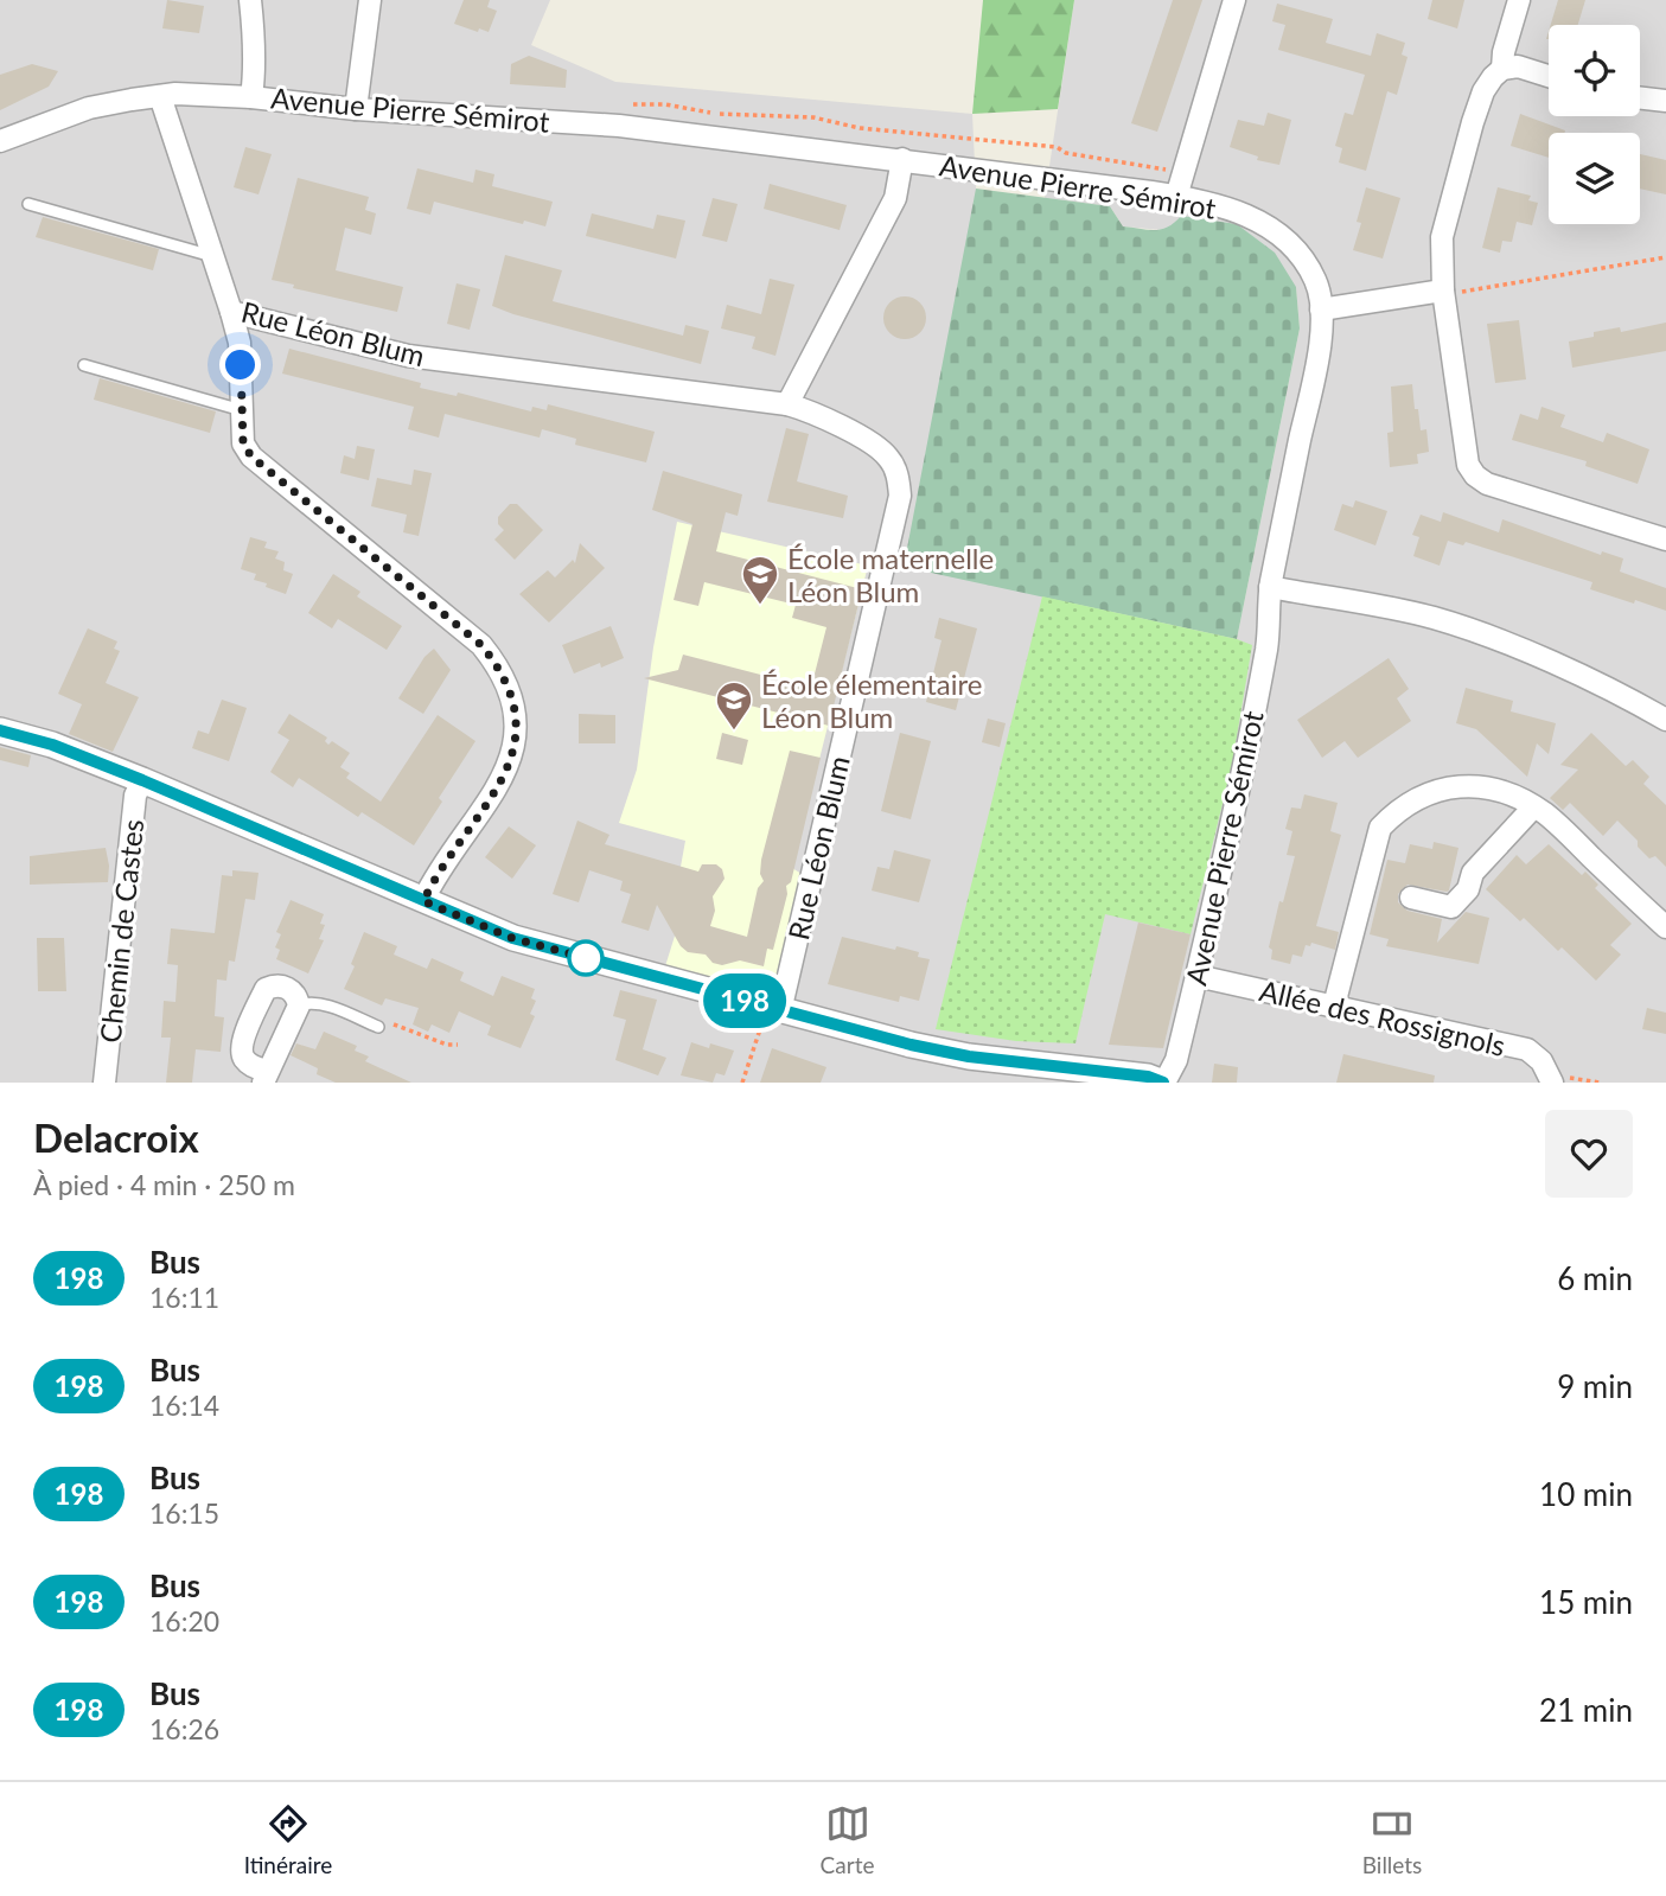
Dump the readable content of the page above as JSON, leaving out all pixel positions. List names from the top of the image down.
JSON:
{
  "streets": {
    "street": [
      "Avenue Pierre Sémirot",
      "Rue Léon Blum",
      "Chemin de Castes",
      "Allée des Rossignols"
    ]
  },
  "crossings": [
    ["Avenue Pierre Sémirot", "Rue Léon Blum"],
    ["Avenue Pierre Sémirot", "Allée des Rossignols"]
  ],
  "places": {
    "school or university": ["École maternelle Léon Blum", "École élementaire Léon Blum"]
  },
  "lines": ["bus line 198"],
  "page": {
    "on_map": "198",
    "heading": ["Delacroix", "À pied · 4 min · 250 m"],
    "list": [
      {
        "mark": "198",
        "name": "Bus",
        "note": "16:11",
        "value": "6 min"
      },
      {
        "mark": "198",
        "name": "Bus",
        "note": "16:14",
        "value": "9 min"
      },
      {
        "mark": "198",
        "name": "Bus",
        "note": "16:15",
        "value": "10 min"
      },
      {
        "mark": "198",
        "name": "Bus",
        "note": "16:20",
        "value": "15 min"
      },
      {
        "mark": "198",
        "name": "Bus",
        "note": "16:26",
        "value": "21 min"
      }
    ],
    "tabs": ["Itinéraire", "Carte", "Billets"]
  }
}
